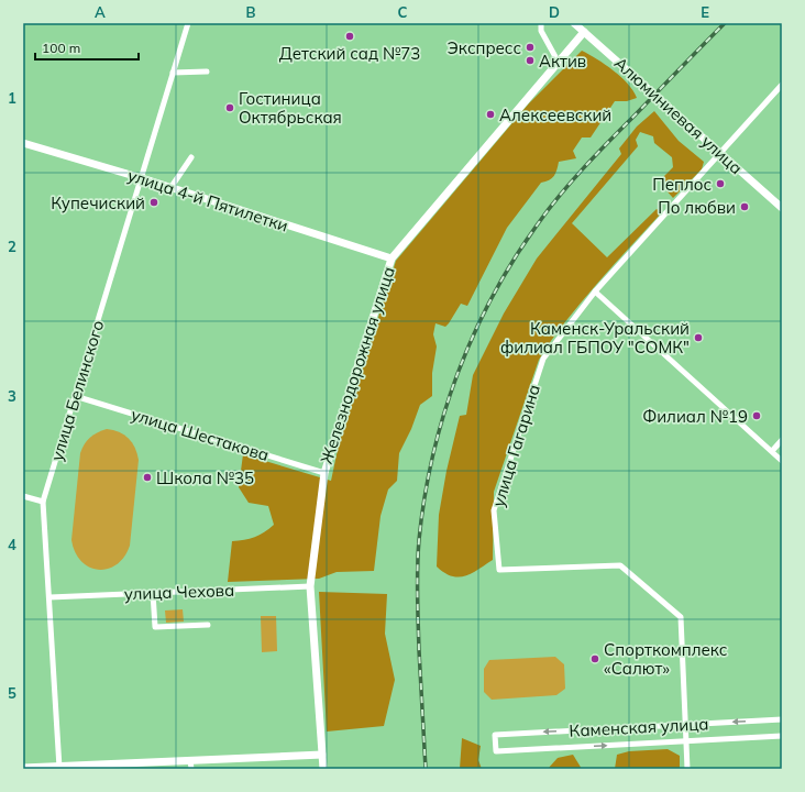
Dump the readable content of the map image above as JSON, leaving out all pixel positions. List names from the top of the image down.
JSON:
{
  "streets": {
    "street": [
      "Алюминиевая улица",
      "улица 4-й Пятилетки",
      "Железнодорожная улица",
      "улица Белинского",
      "улица Шестакова",
      "улица Гагарина",
      "улица Чехова",
      "Каменская улица"
    ]
  },
  "crossings": [
    ["Алюминиевая улица", "Железнодорожная улица"],
    ["Алюминиевая улица", "улица Гагарина"],
    ["улица 4-й Пятилетки", "Железнодорожная улица"],
    ["улица 4-й Пятилетки", "улица Белинского"],
    ["Железнодорожная улица", "улица Шестакова"],
    ["Железнодорожная улица", "улица Чехова"],
    ["улица Белинского", "улица Шестакова"],
    ["улица Белинского", "улица Чехова"],
    ["улица Гагарина", "Каменская улица"]
  ],
  "places": [
    "Детский сад №73",
    "Экспресс",
    "Актив",
    "Гостиница Октябрьская",
    "Алексеевский",
    "Пеплос",
    "Купечиский",
    "По любви",
    "Каменск-Уральский филиал ГБПОУ \"СОМК\"",
    "Филиал №19",
    "Школа №35",
    "Спорткомплекс «Салют»"
  ],
  "scale_bar": "100 m",
  "grid": {
    "columns": [
      "A",
      "B",
      "C",
      "D",
      "E"
    ],
    "rows": [
      "1",
      "2",
      "3",
      "4",
      "5"
    ]
  }
}
